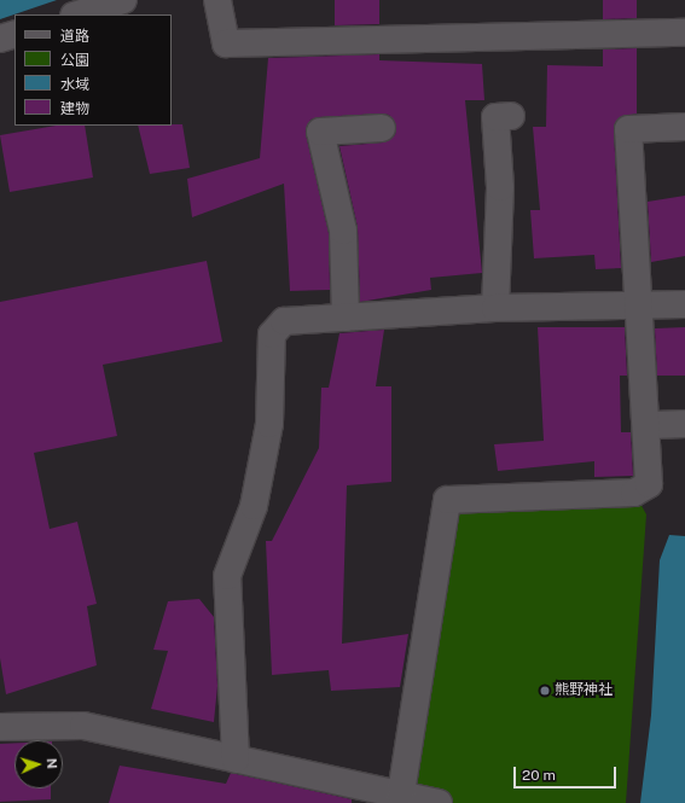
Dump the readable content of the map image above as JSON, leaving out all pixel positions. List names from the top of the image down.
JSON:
{
  "places": ["熊野神社"],
  "legend": [
    "道路",
    "公園",
    "水域",
    "建物"
  ],
  "scale_bar": "20 m",
  "north": "right"
}
